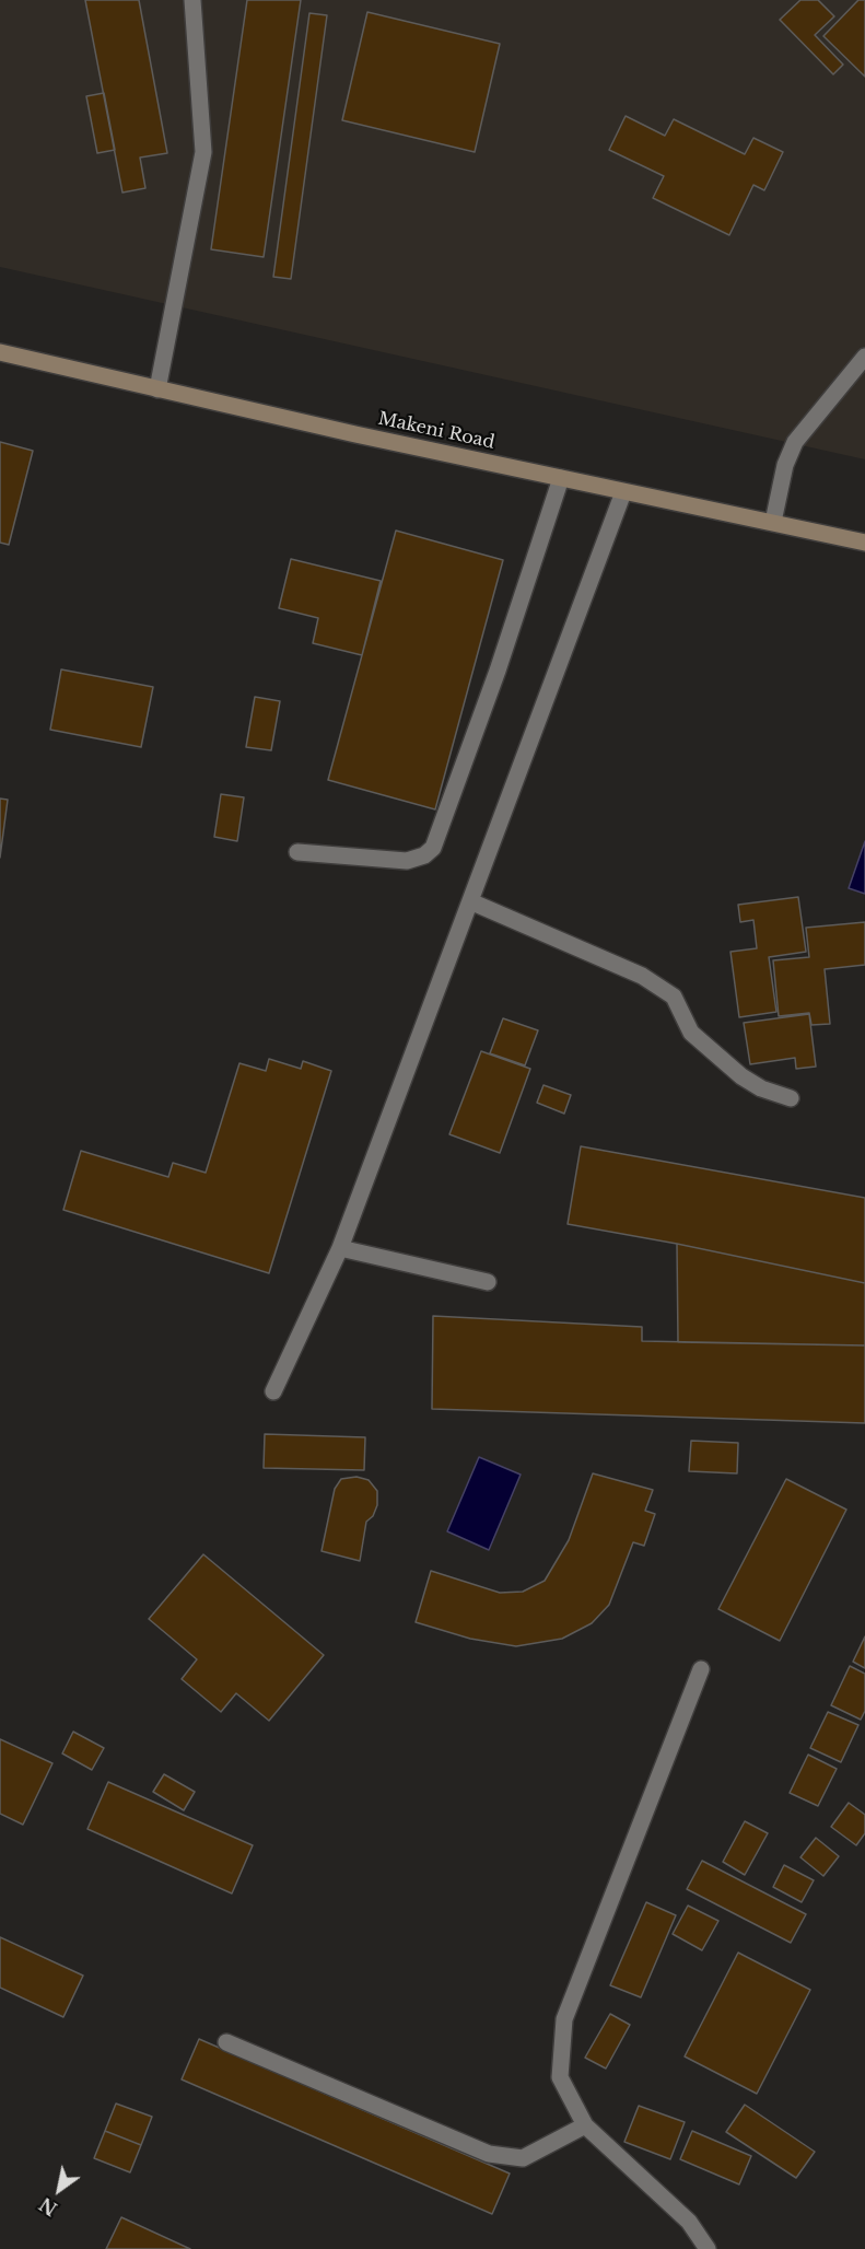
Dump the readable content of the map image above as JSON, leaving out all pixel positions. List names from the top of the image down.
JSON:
{
  "streets": {
    "main road": ["Makeni Road"]
  },
  "north": "bottom left"
}
